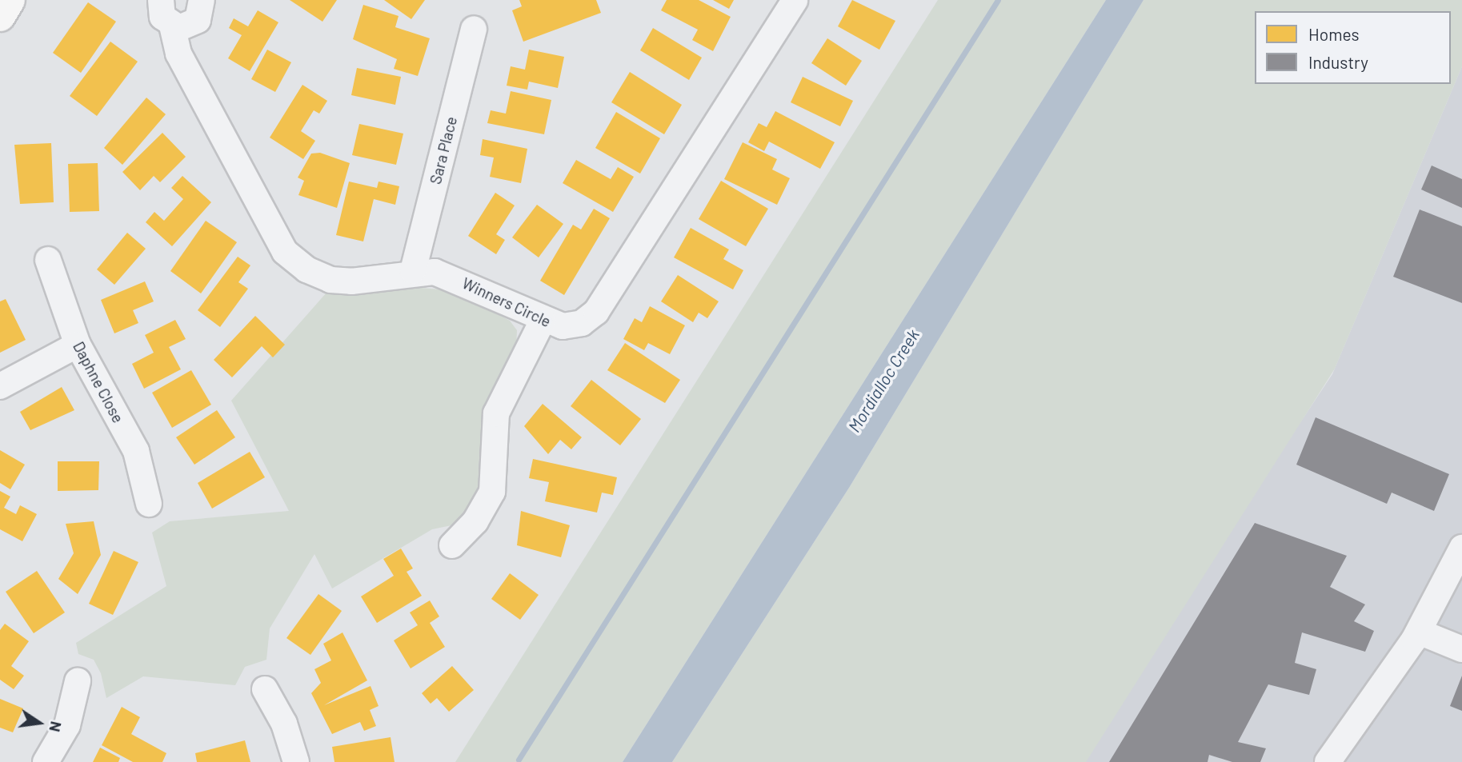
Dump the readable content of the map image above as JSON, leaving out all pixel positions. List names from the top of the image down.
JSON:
{
  "streets": {
    "street": ["Sara Place", "Winners Circle", "Daphne Close"]
  },
  "crossings": [
    ["Sara Place", "Winners Circle"]
  ],
  "water": ["Mordialloc Creek"],
  "legend": ["Homes", "Industry"],
  "north": "right"
}
